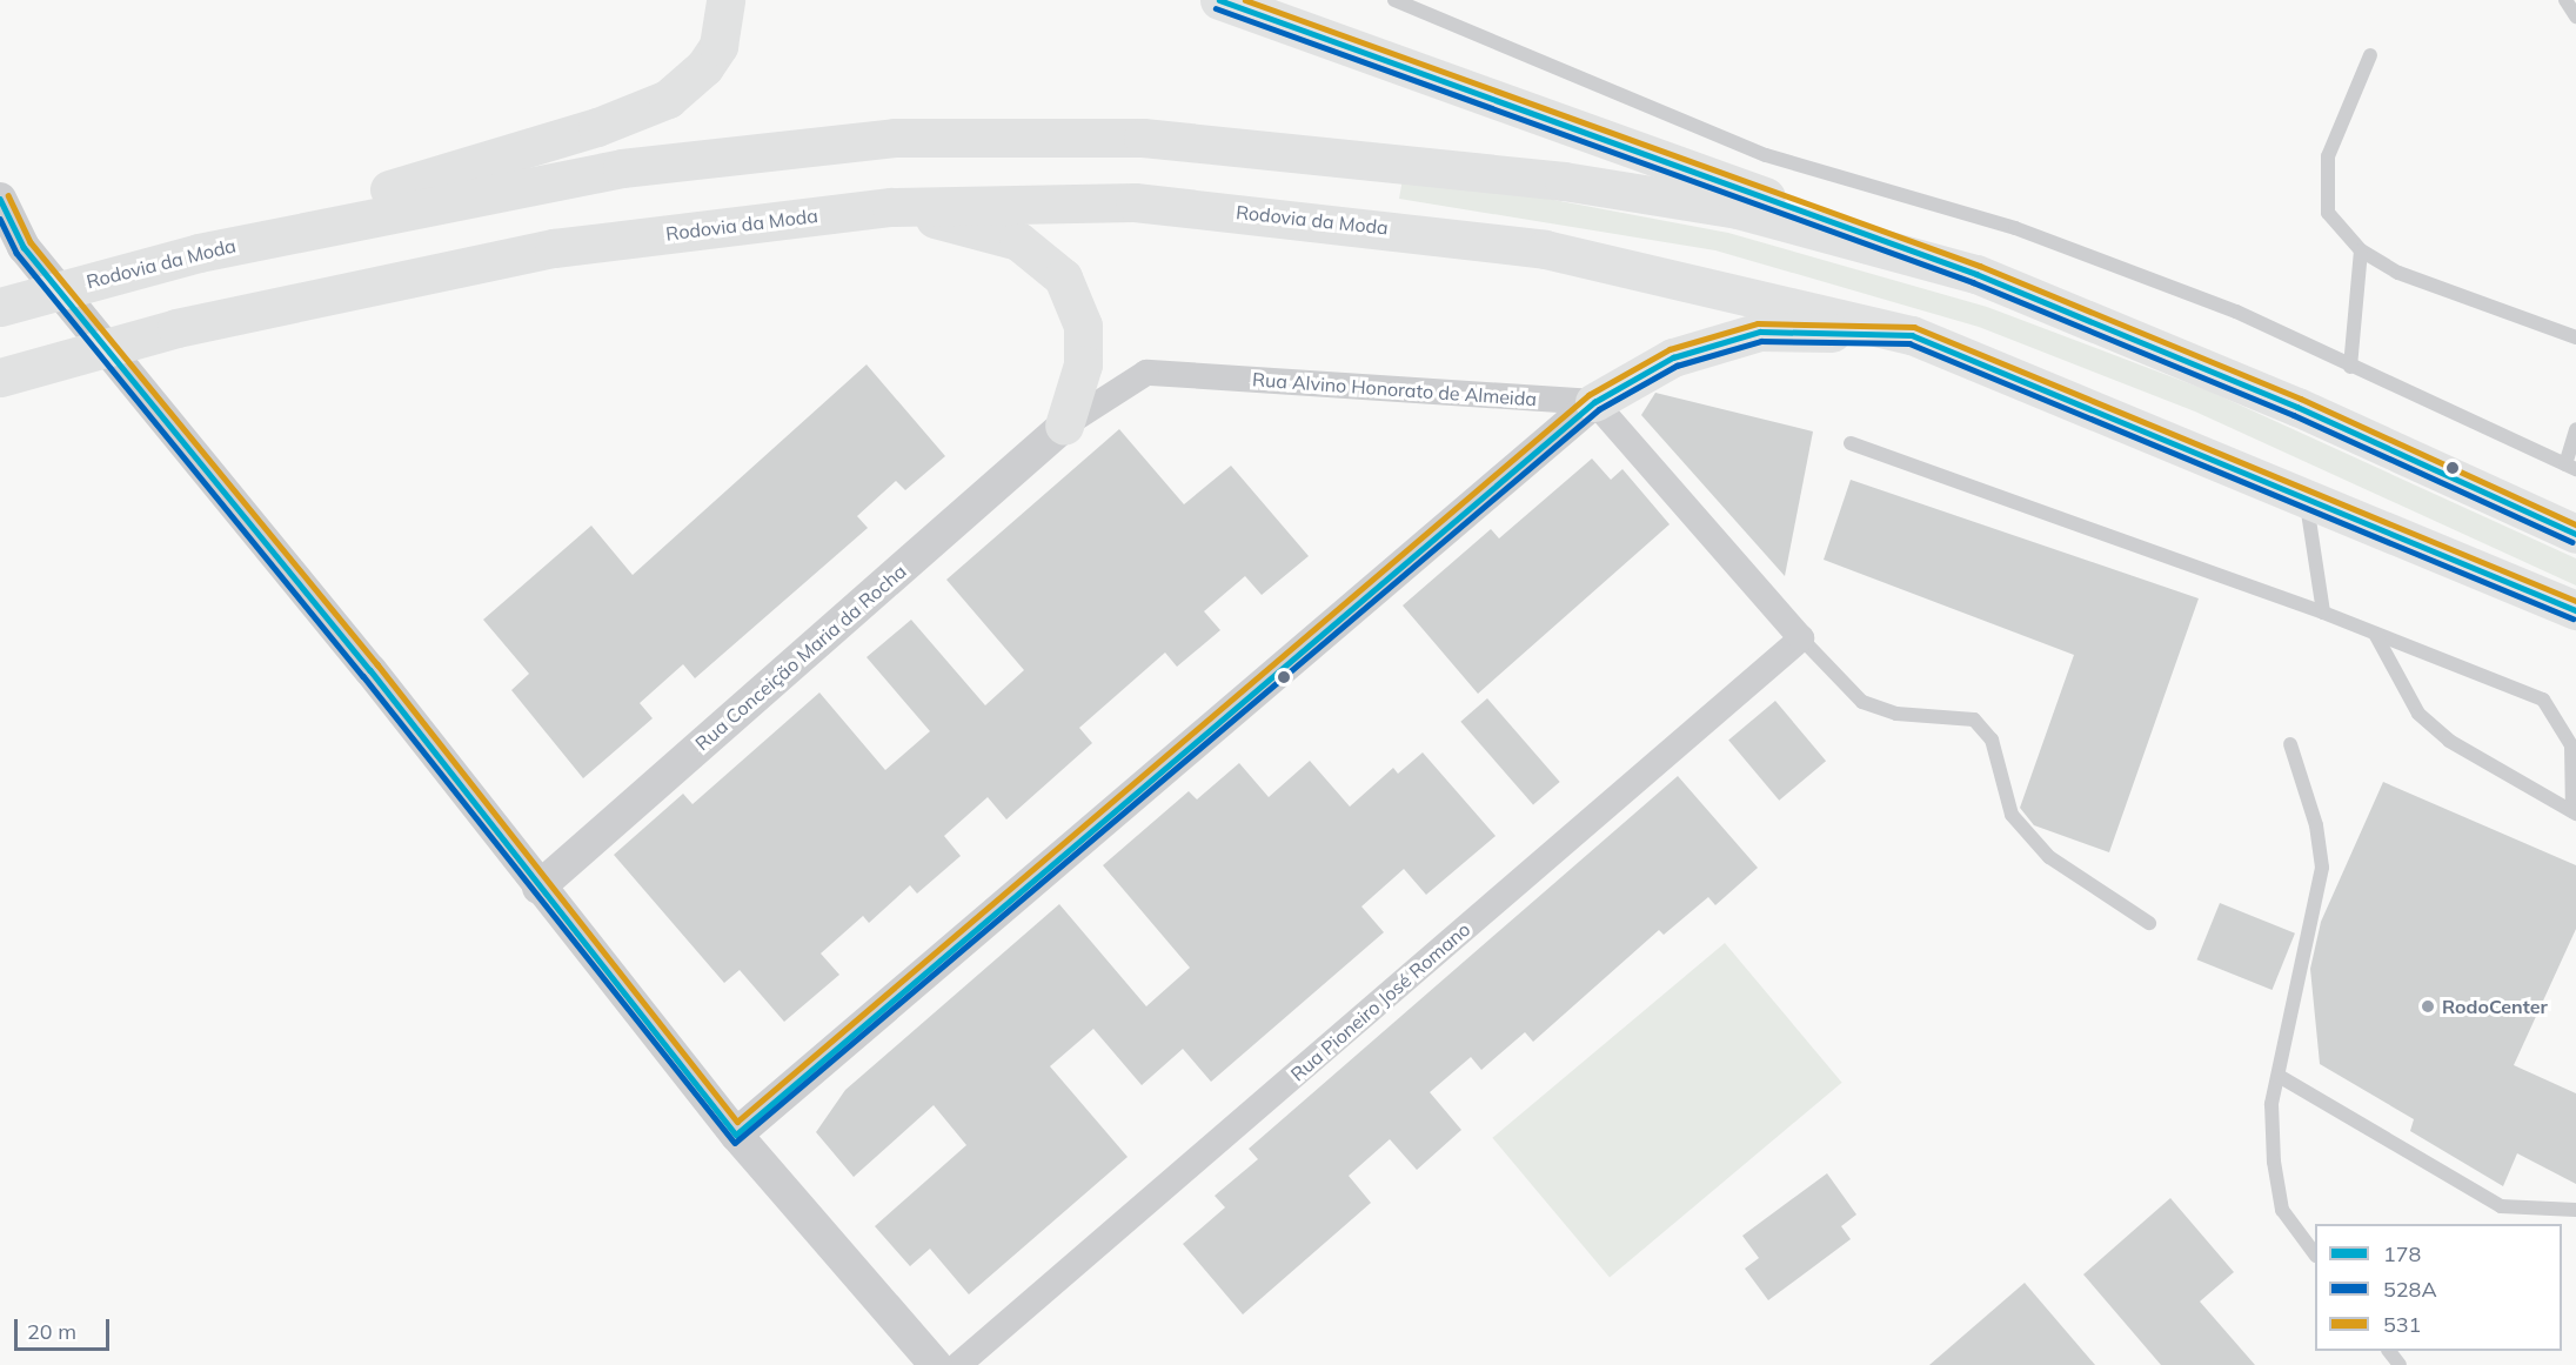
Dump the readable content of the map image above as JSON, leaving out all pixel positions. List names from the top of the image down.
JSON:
{
  "streets": {
    "highway": ["Rodovia da Moda"],
    "street": ["Rua Alvino Honorato de Almeida", "Rua Conceição Maria da Rocha", "Rua Pioneiro José Romano"]
  },
  "crossings": [
    ["Rua Alvino Honorato de Almeida", "Rua Conceição Maria da Rocha"]
  ],
  "places": ["RodoCenter"],
  "lines": ["transit line 178", "transit line 531", "transit line 528A"],
  "legend": ["178", "528A", "531"],
  "scale_bar": "20 m"
}
